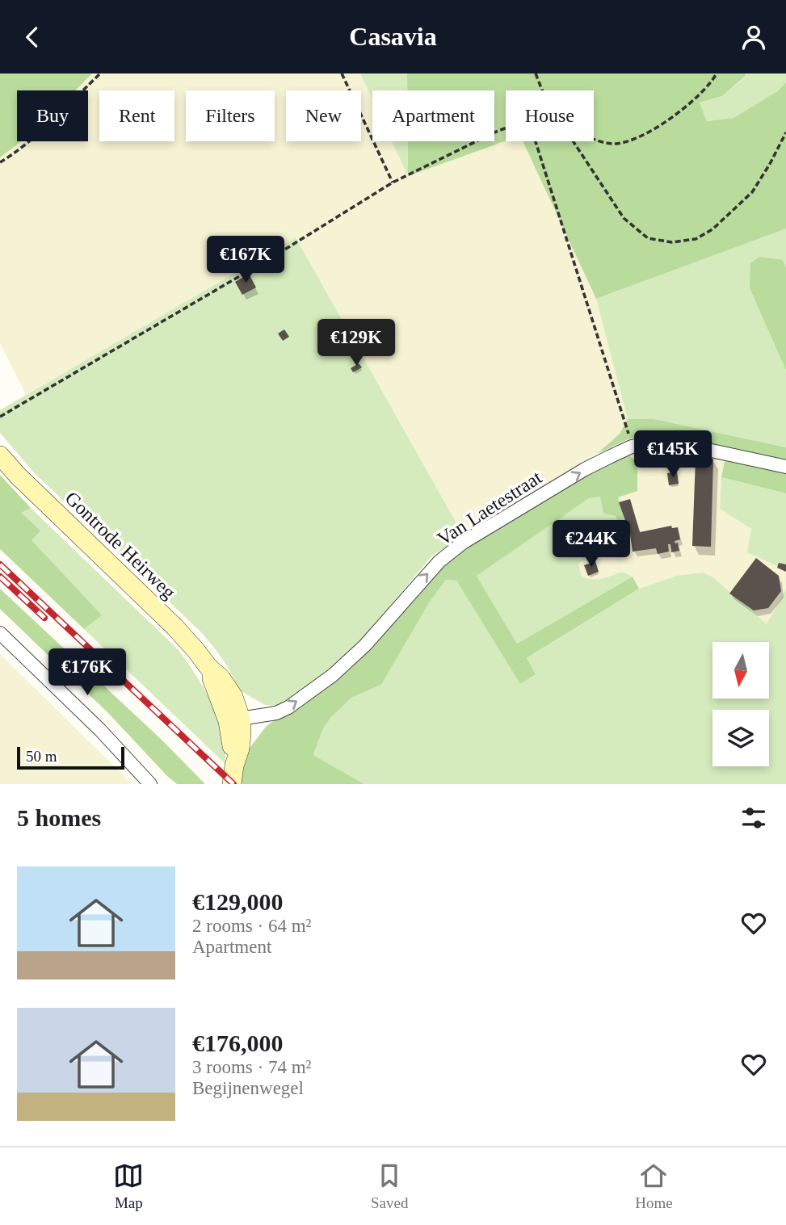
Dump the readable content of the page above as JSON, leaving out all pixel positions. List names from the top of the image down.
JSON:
{
  "streets": {
    "street": ["Van Laetestraat", "Gontrode Heirweg"]
  },
  "crossings": [
    ["Van Laetestraat", "Gontrode Heirweg"]
  ],
  "one_way": ["Van Laetestraat"],
  "scale_bar": "50 m",
  "north": "bottom",
  "page": {
    "header": "Casavia",
    "chip": [
      "Buy",
      "Rent",
      "Filters",
      "New",
      "Apartment",
      "House"
    ],
    "price": [
      "€167K",
      "€129K",
      "€145K",
      "€244K",
      "€176K"
    ],
    "scale": "50 m",
    "heading": "5 homes",
    "list": [
      {
        "name": "€129,000",
        "note": "2 rooms · 64 m² · Apartment"
      },
      {
        "name": "€176,000",
        "note": "3 rooms · 74 m² · Begijnenwegel"
      }
    ],
    "tabs": ["Map", "Saved", "Home"]
  }
}
